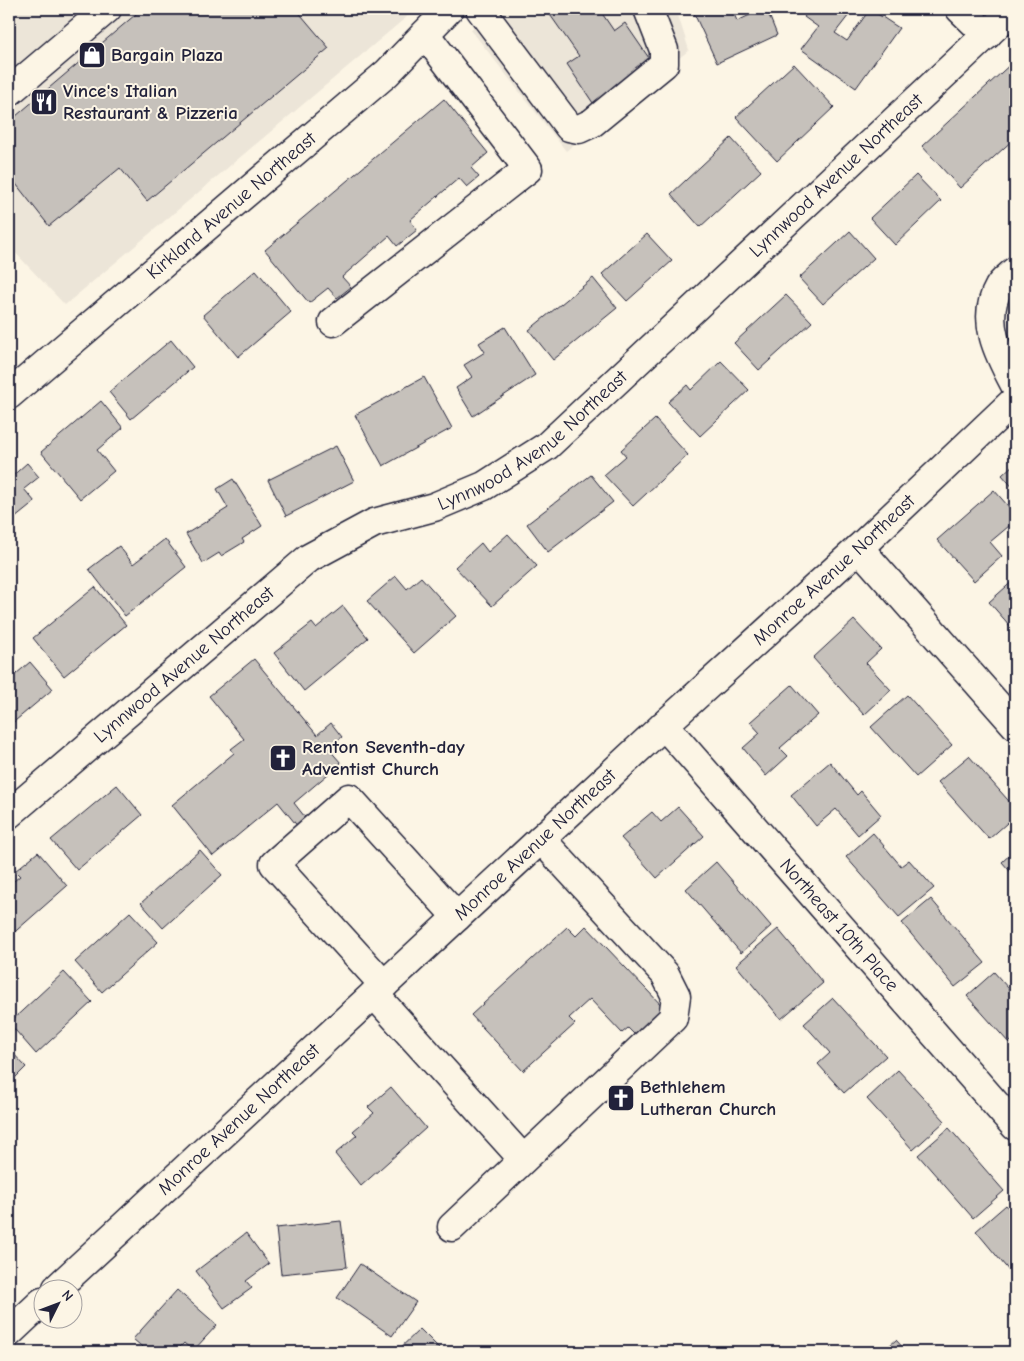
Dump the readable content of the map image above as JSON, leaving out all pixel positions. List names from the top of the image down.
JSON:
{
  "streets": {
    "street": [
      "Lynnwood Avenue Northeast",
      "Kirkland Avenue Northeast",
      "Monroe Avenue Northeast",
      "Northeast 10th Place"
    ]
  },
  "crossings": [
    ["Monroe Avenue Northeast", "Northeast 10th Place"]
  ],
  "places": {
    "shop": ["Bargain Plaza"],
    "restaurant": ["Vince's Italian Restaurant & Pizzeria"],
    "church": ["Renton Seventh-day Adventist Church", "Bethlehem Lutheran Church"]
  },
  "north": "top right"
}
